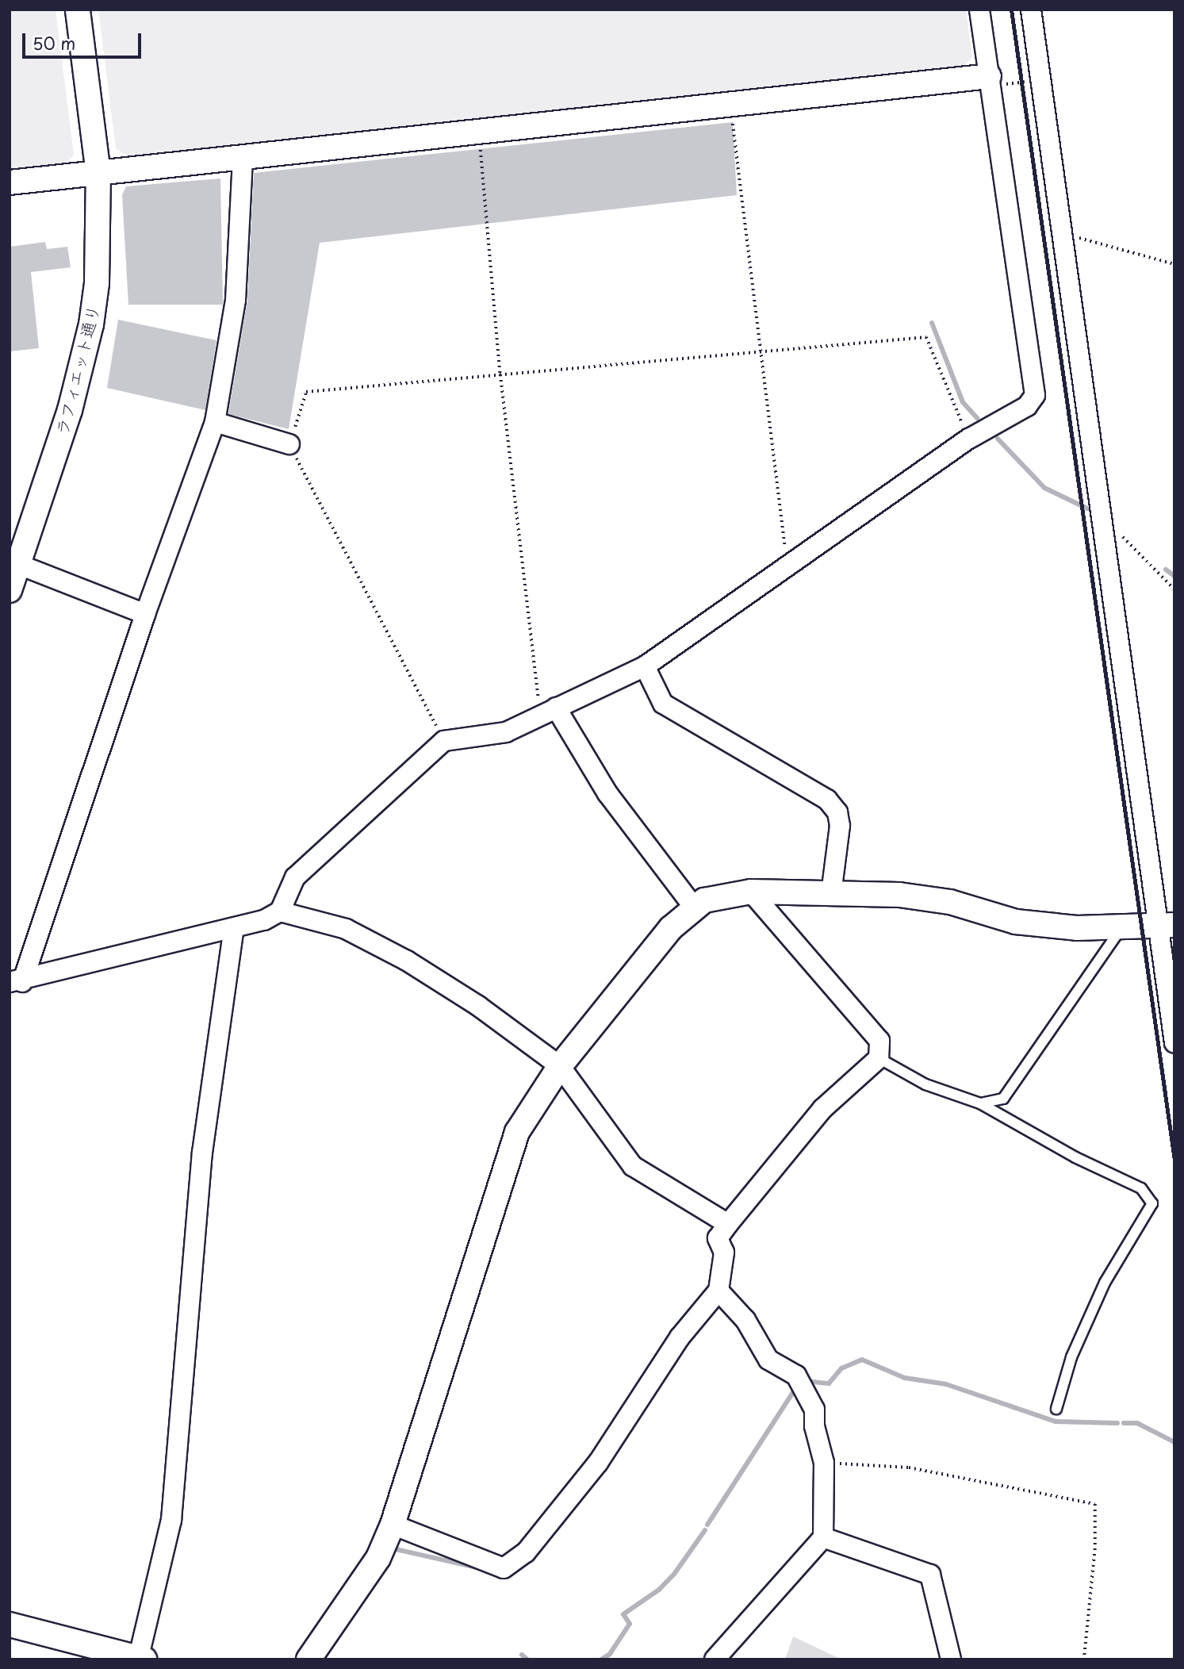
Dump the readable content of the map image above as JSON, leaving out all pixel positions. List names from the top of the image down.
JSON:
{
  "streets": {
    "street": ["ラフィエット通り"]
  },
  "scale_bar": "50 m"
}
